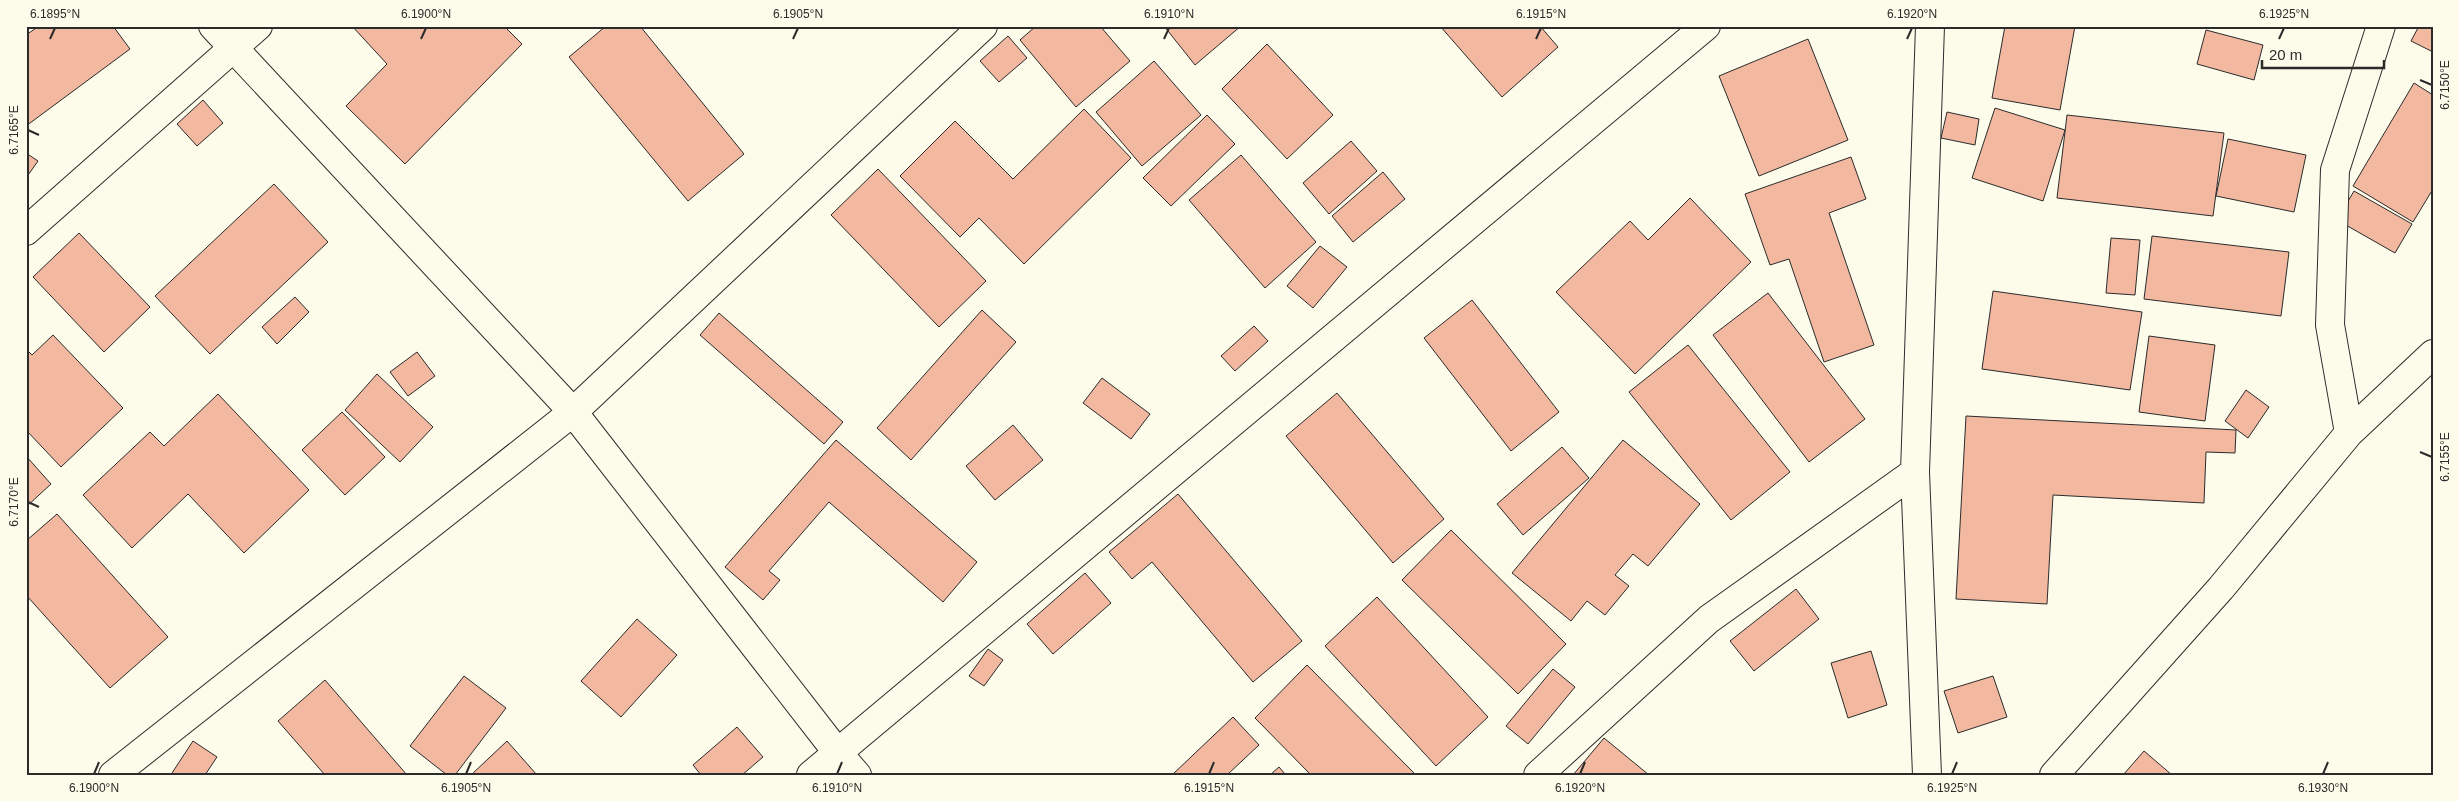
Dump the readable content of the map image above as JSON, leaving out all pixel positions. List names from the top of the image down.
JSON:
{
  "scale_bar": "20 m",
  "coordinates": [
    "6.1895°N",
    "6.1900°N",
    "6.1905°N",
    "6.1910°N",
    "6.1915°N",
    "6.1920°N",
    "6.1925°N",
    "6.7150°E",
    "6.7165°E",
    "6.7155°E",
    "6.7170°E",
    "6.1930°N"
  ]
}
